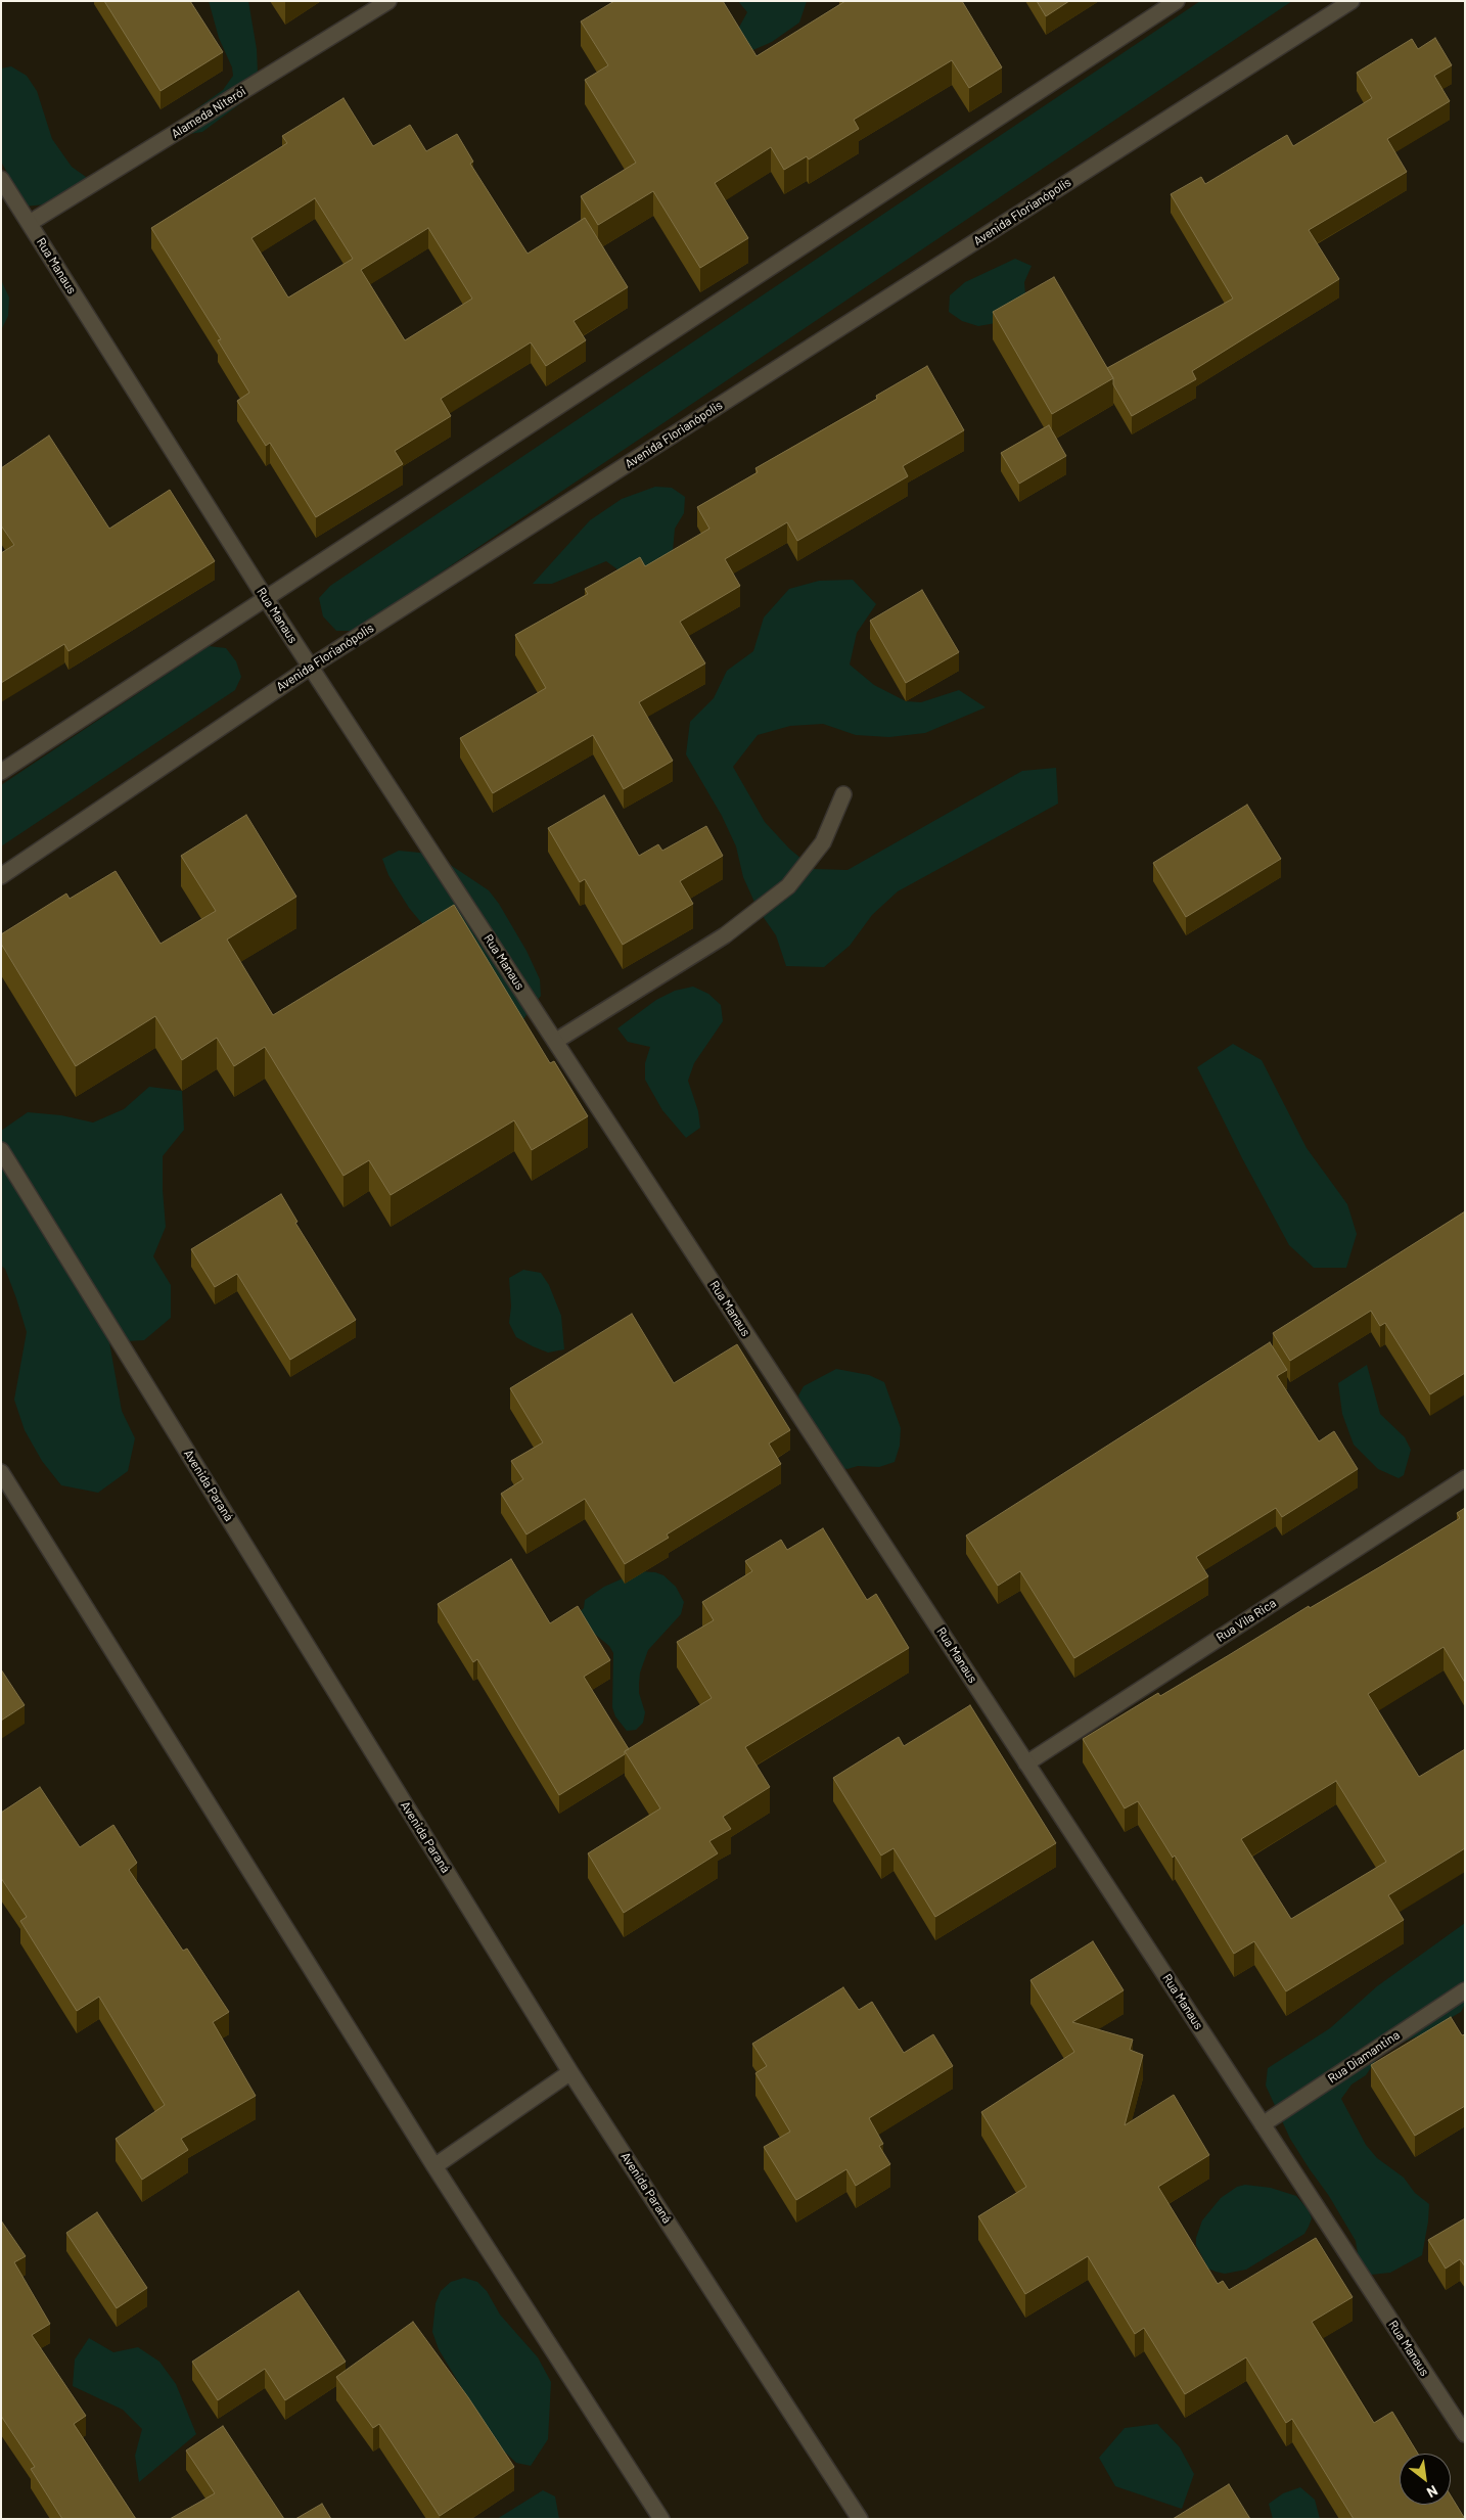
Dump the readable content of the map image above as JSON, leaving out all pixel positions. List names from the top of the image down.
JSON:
{
  "streets": {
    "street": [
      "Alameda Niterói",
      "Avenida Florianópolis",
      "Rua Manaus",
      "Avenida Paraná",
      "Rua Vila Rica",
      "Rua Diamantina"
    ]
  },
  "crossings": [
    ["Alameda Niterói", "Rua Manaus"],
    ["Avenida Florianópolis", "Rua Manaus"],
    ["Rua Manaus", "Rua Vila Rica"],
    ["Rua Manaus", "Rua Diamantina"]
  ],
  "north": "bottom right"
}
